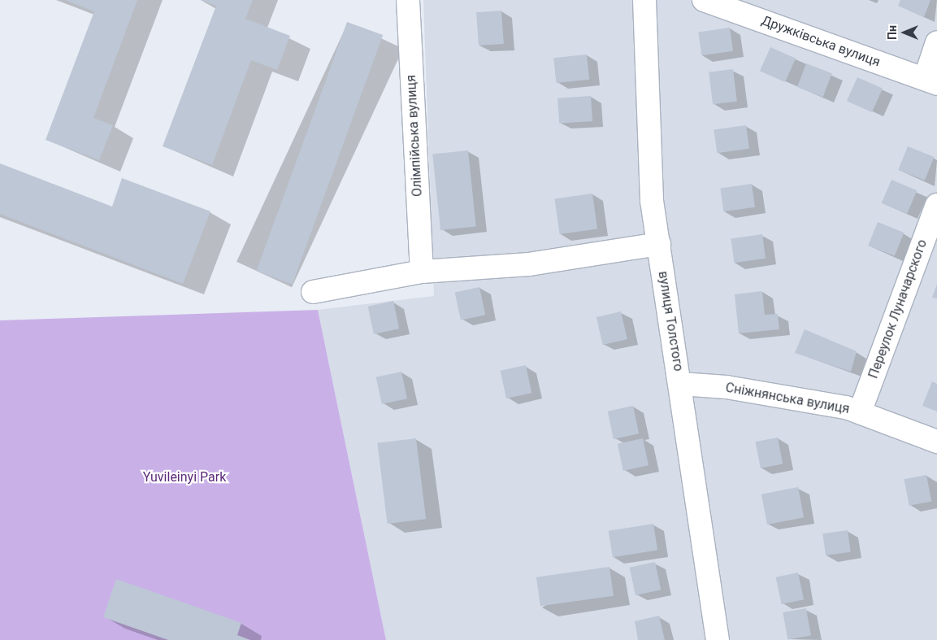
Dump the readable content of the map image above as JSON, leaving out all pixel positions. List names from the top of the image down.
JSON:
{
  "streets": {
    "street": [
      "Дружківська вулиця",
      "Олімпійська вулиця",
      "Переулок Луначарского",
      "вулиця Толстого",
      "Сніжнянська вулиця"
    ]
  },
  "crossings": [
    ["Переулок Луначарского", "Сніжнянська вулиця"],
    ["вулиця Толстого", "Сніжнянська вулиця"]
  ],
  "parks": ["Yuvileinyi Park"],
  "north": "left"
}
